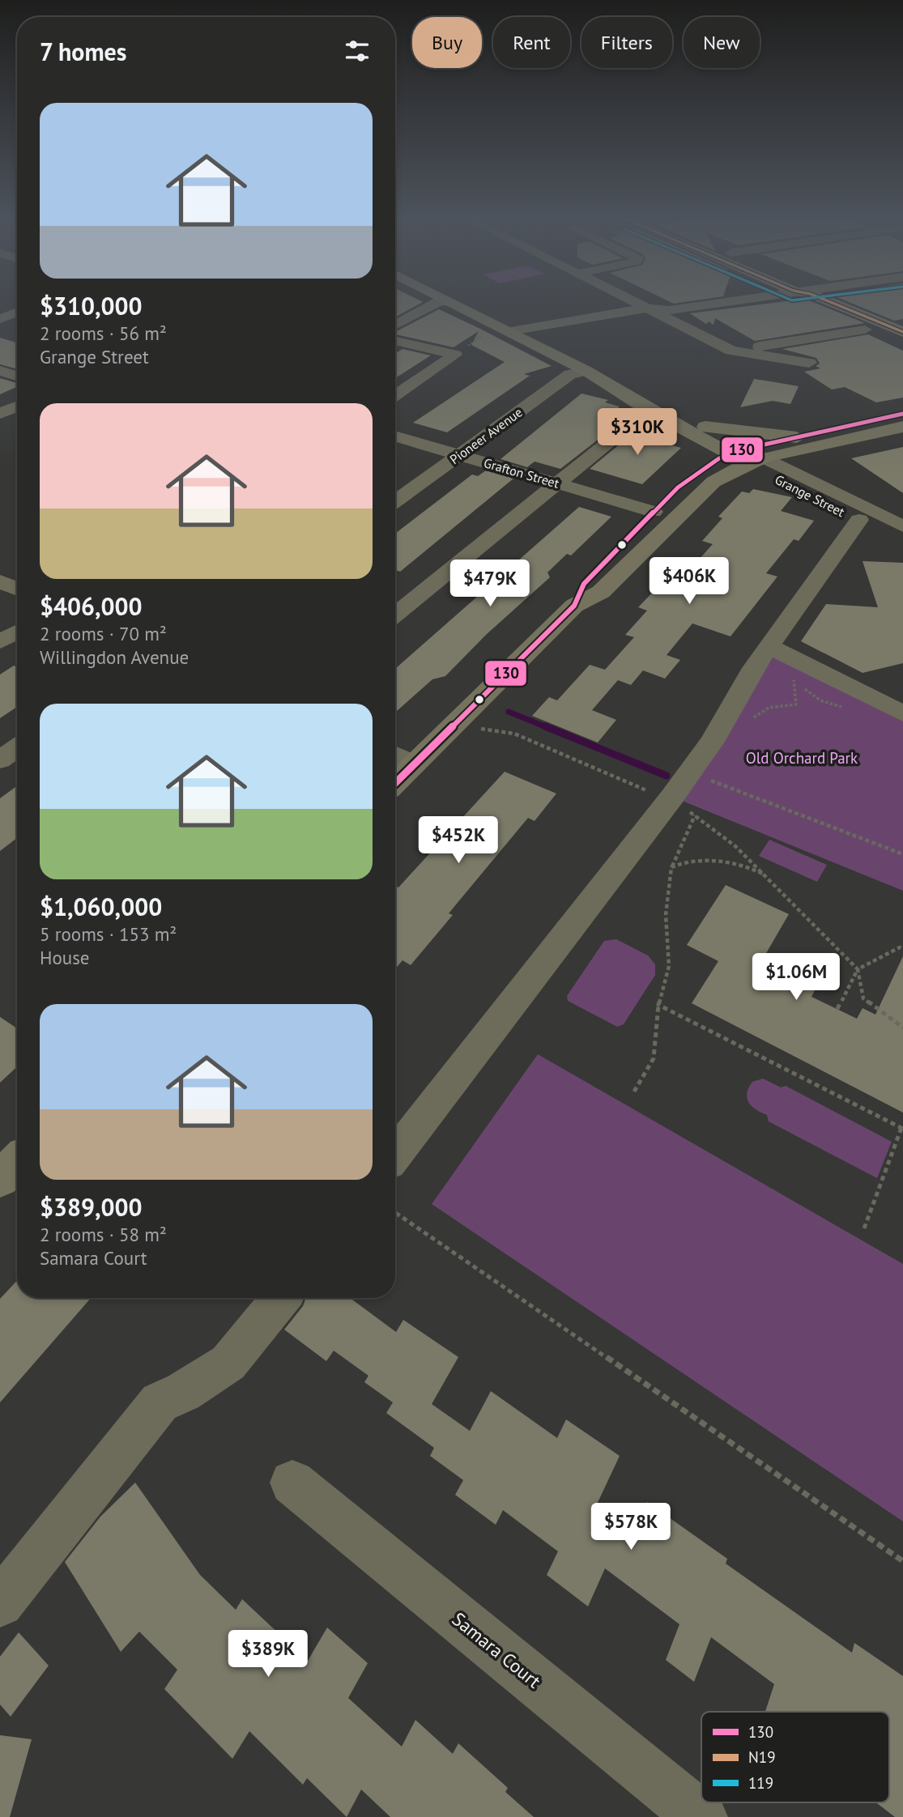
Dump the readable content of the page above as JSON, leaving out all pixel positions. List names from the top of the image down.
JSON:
{
  "streets": {
    "main road": ["Grange Street"],
    "street": ["Pioneer Avenue", "Grafton Street", "Samara Court"]
  },
  "crossings": [
    ["Pioneer Avenue", "Grafton Street"],
    ["Pioneer Avenue", "Grange Street"]
  ],
  "parks": ["Old Orchard Park"],
  "lines": ["transit line N19", "transit line 130"],
  "legend": ["130", "N19", "119"],
  "page": {
    "chip": [
      "Buy",
      "Rent",
      "Filters",
      "New"
    ],
    "heading": "7 homes",
    "list": [
      {
        "name": "$310,000",
        "note": "2 rooms · 56 m² · Grange Street"
      },
      {
        "name": "$406,000",
        "note": "2 rooms · 70 m² · Willingdon Avenue"
      },
      {
        "name": "$1,060,000",
        "note": "5 rooms · 153 m² · House"
      },
      {
        "name": "$389,000",
        "note": "2 rooms · 58 m² · Samara Court"
      }
    ],
    "price": [
      "$310K",
      "$406K",
      "$479K",
      "$452K",
      "$1.06M",
      "$578K",
      "$389K"
    ]
  }
}
